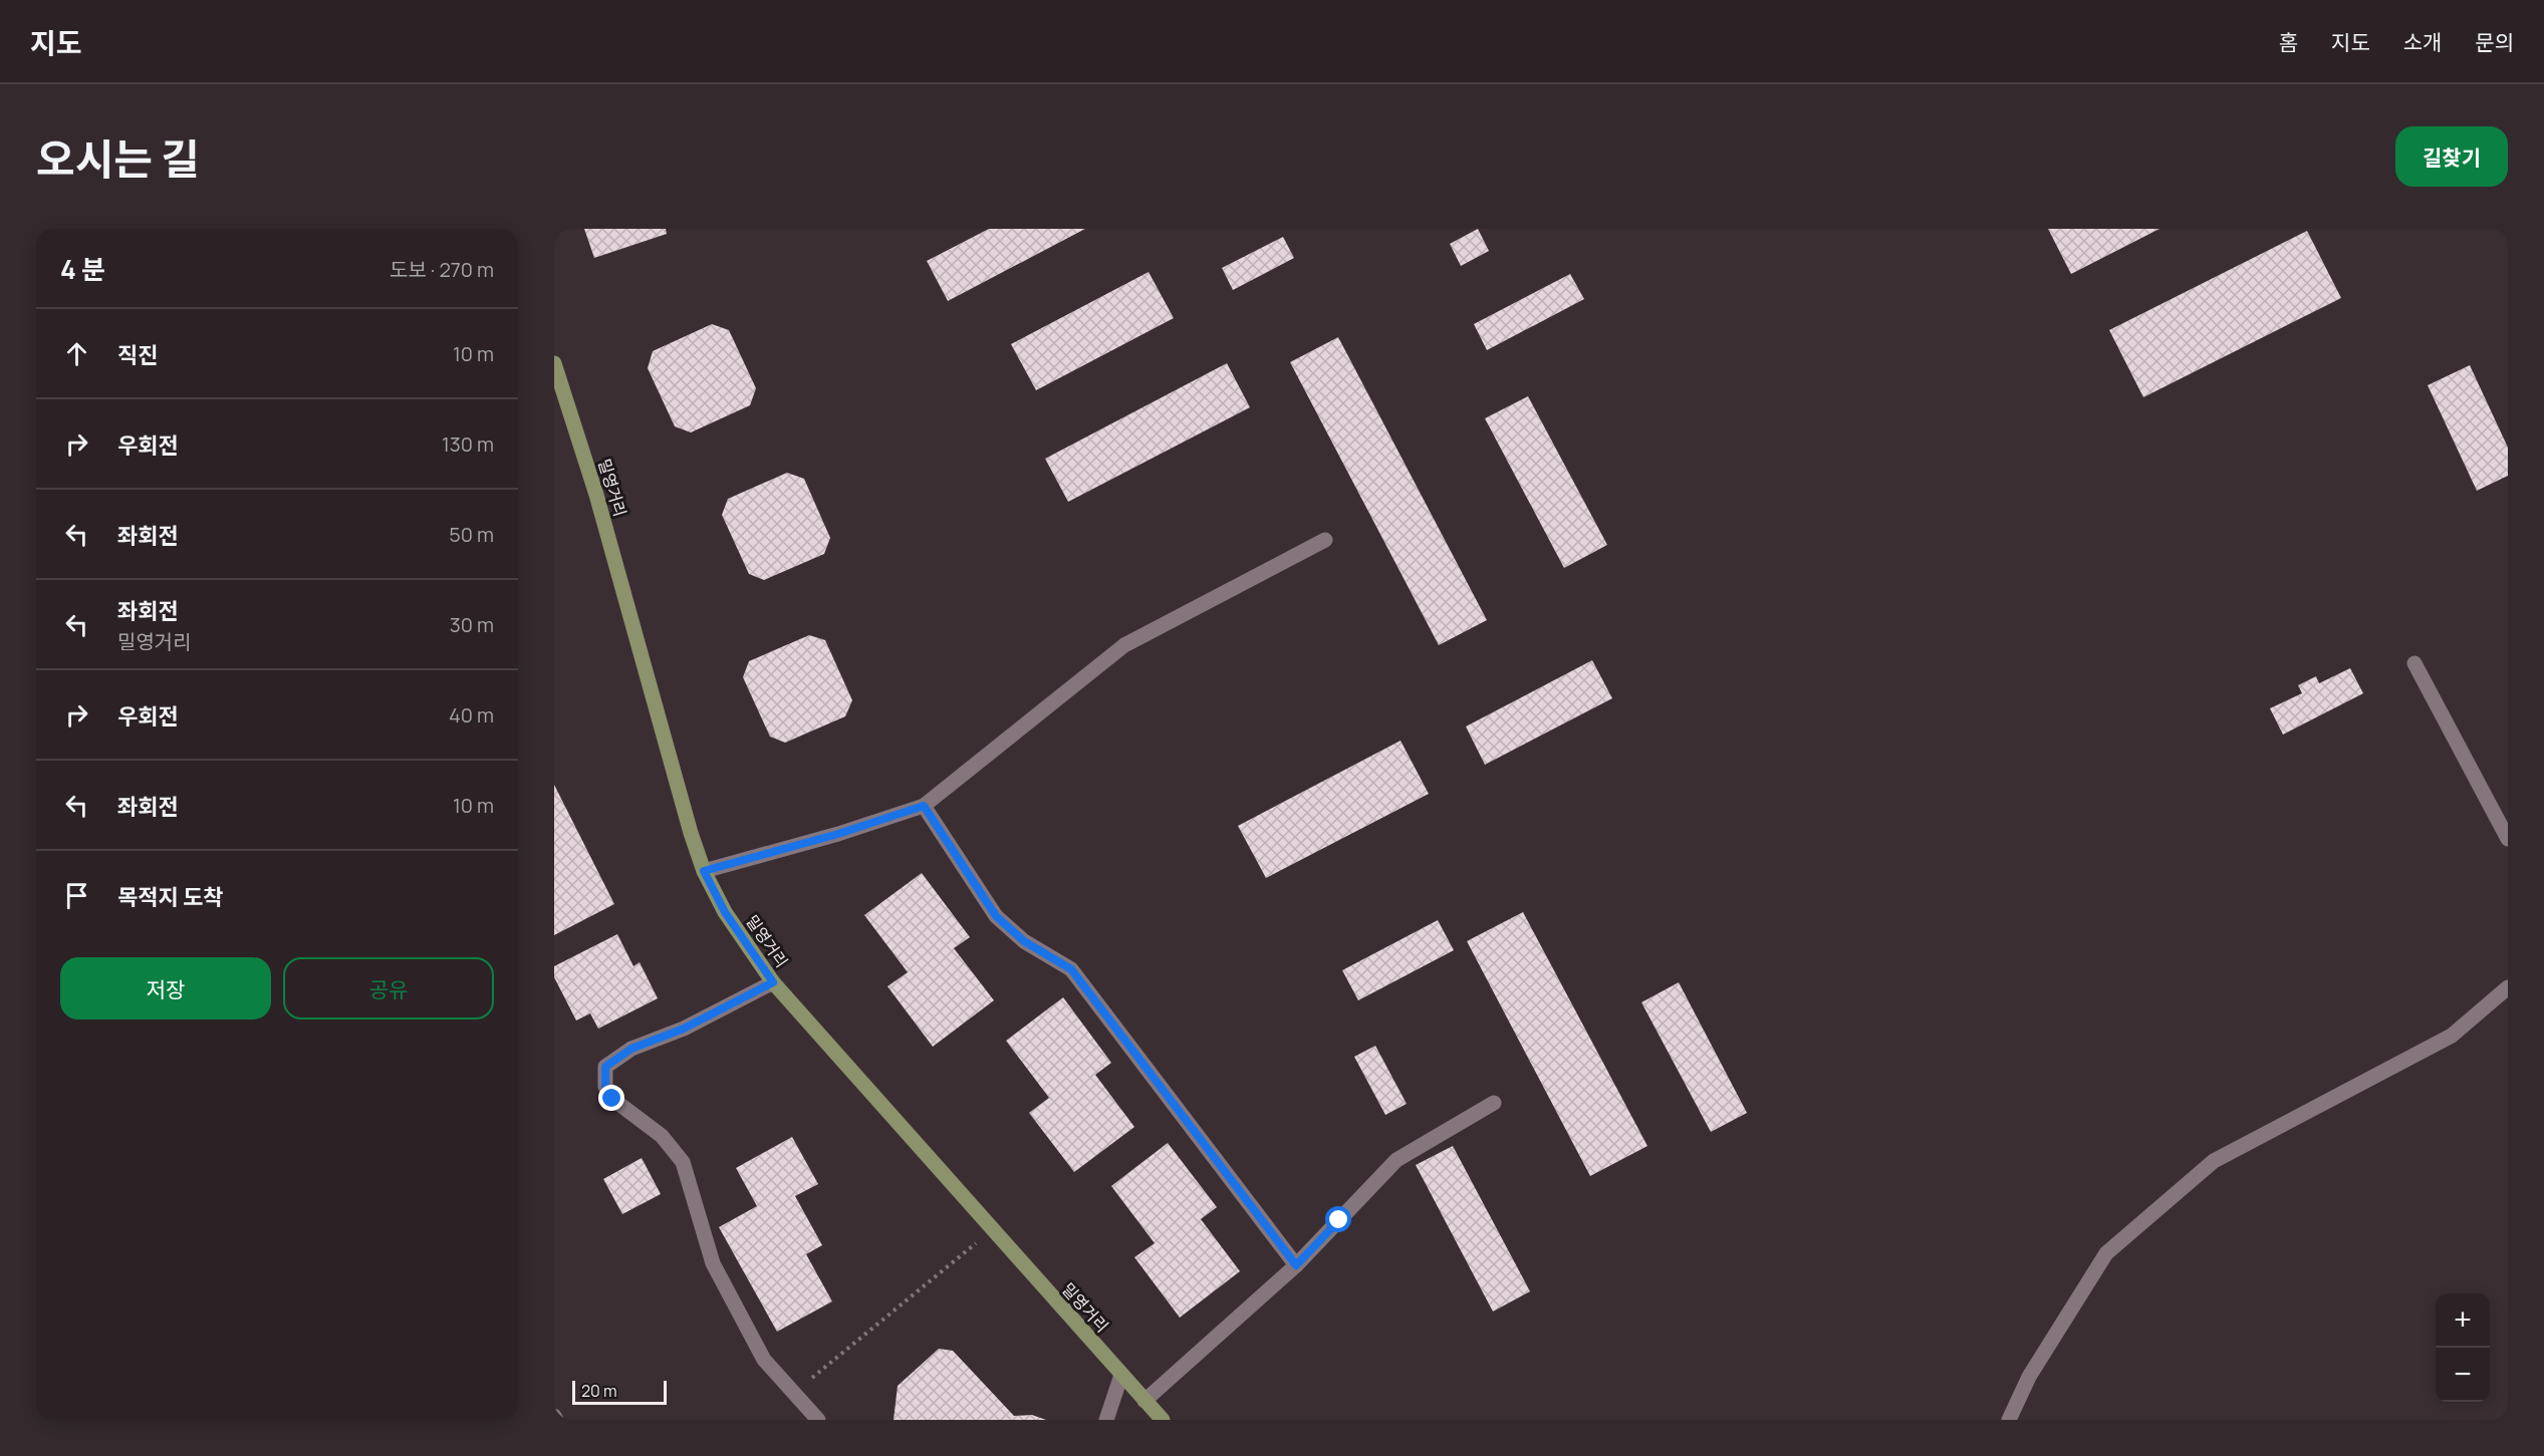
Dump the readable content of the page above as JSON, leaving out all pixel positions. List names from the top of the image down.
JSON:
{
  "streets": {
    "main road": ["밀영거리"]
  },
  "scale_bar": "20 m",
  "page": {
    "header": "지도",
    "nav": [
      "홈",
      "지도",
      "소개",
      "문의"
    ],
    "title": "오시는 길",
    "buttons": [
      "길찾기",
      ["저장", "공유"]
    ],
    "heading": ["4 분", "도보 · 270 m"],
    "list": [
      ["직진", "10 m"],
      ["우회전", "130 m"],
      ["좌회전", "50 m"],
      ["좌회전", "밀영거리", "30 m"],
      ["우회전", "40 m"],
      ["좌회전", "10 m"],
      "목적지 도착"
    ],
    "map_buttons": ["+", "−"],
    "scale": "20 m"
  }
}
